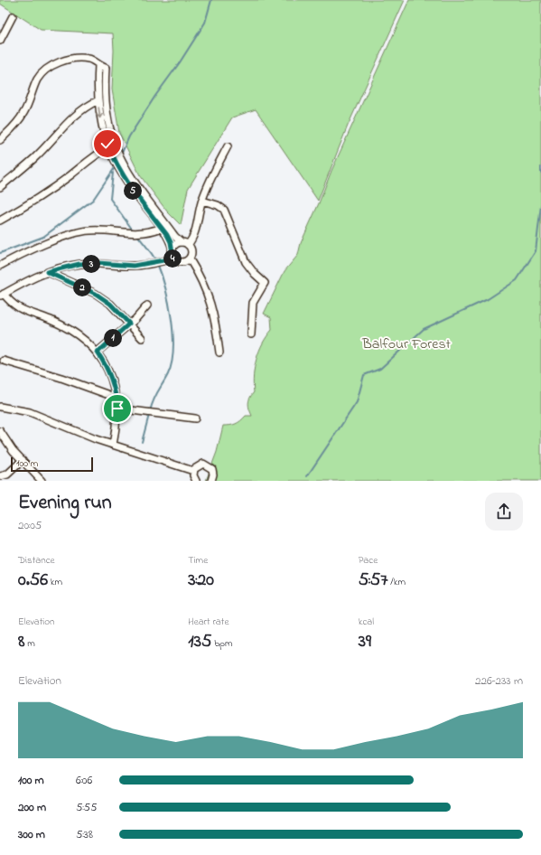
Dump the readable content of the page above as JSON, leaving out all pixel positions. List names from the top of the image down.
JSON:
{
  "parks": ["Balfour Forest"],
  "scale_bar": "100 m",
  "page": {
    "pins": [
      "5",
      "4",
      "3",
      "2",
      "1"
    ],
    "scale": "100 m",
    "heading": ["Evening run", "20:05"],
    "stats": [
      ["Distance", "0.56 km"],
      ["Time", "3:20"],
      ["Pace", "5:57 /km"],
      ["Elevation", "8 m"],
      ["Heart rate", "135 bpm"],
      ["kcal", "39"]
    ],
    "chart": ["Elevation", "226–233 m"],
    "list": [
      {
        "name": "100 m",
        "note": "6:06"
      },
      {
        "name": "200 m",
        "note": "5:55"
      },
      {
        "name": "300 m",
        "note": "5:38"
      }
    ]
  }
}
